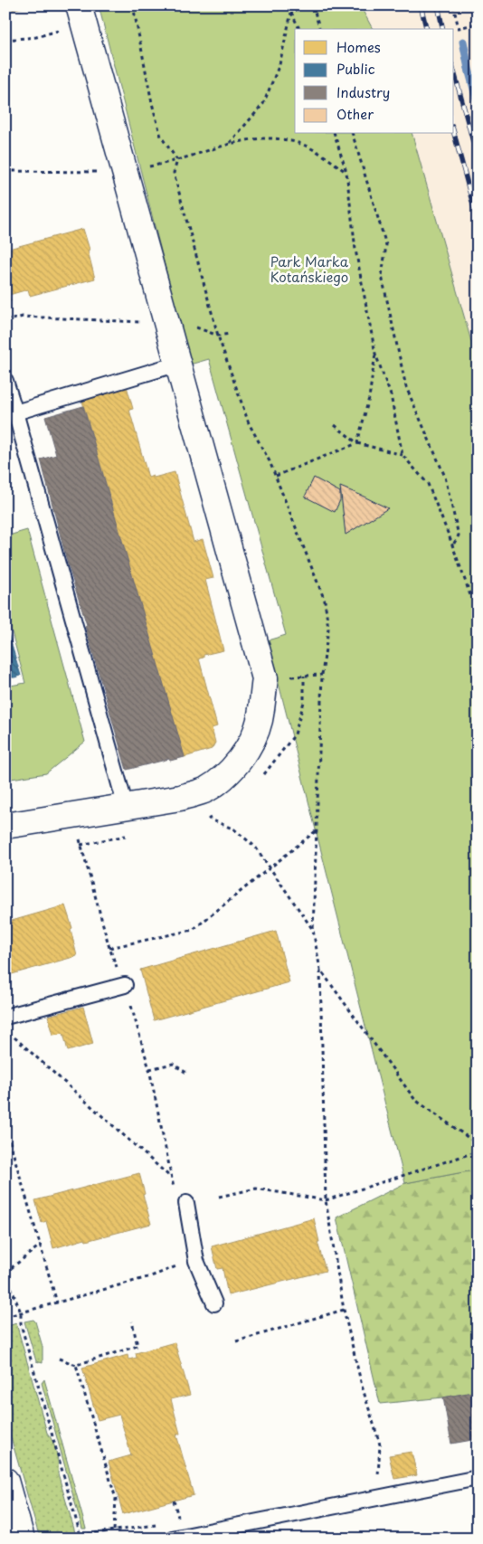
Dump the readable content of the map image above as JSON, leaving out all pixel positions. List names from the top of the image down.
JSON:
{
  "parks": ["Park Marka Kotańskiego"],
  "legend": [
    "Homes",
    "Public",
    "Industry",
    "Other"
  ]
}
